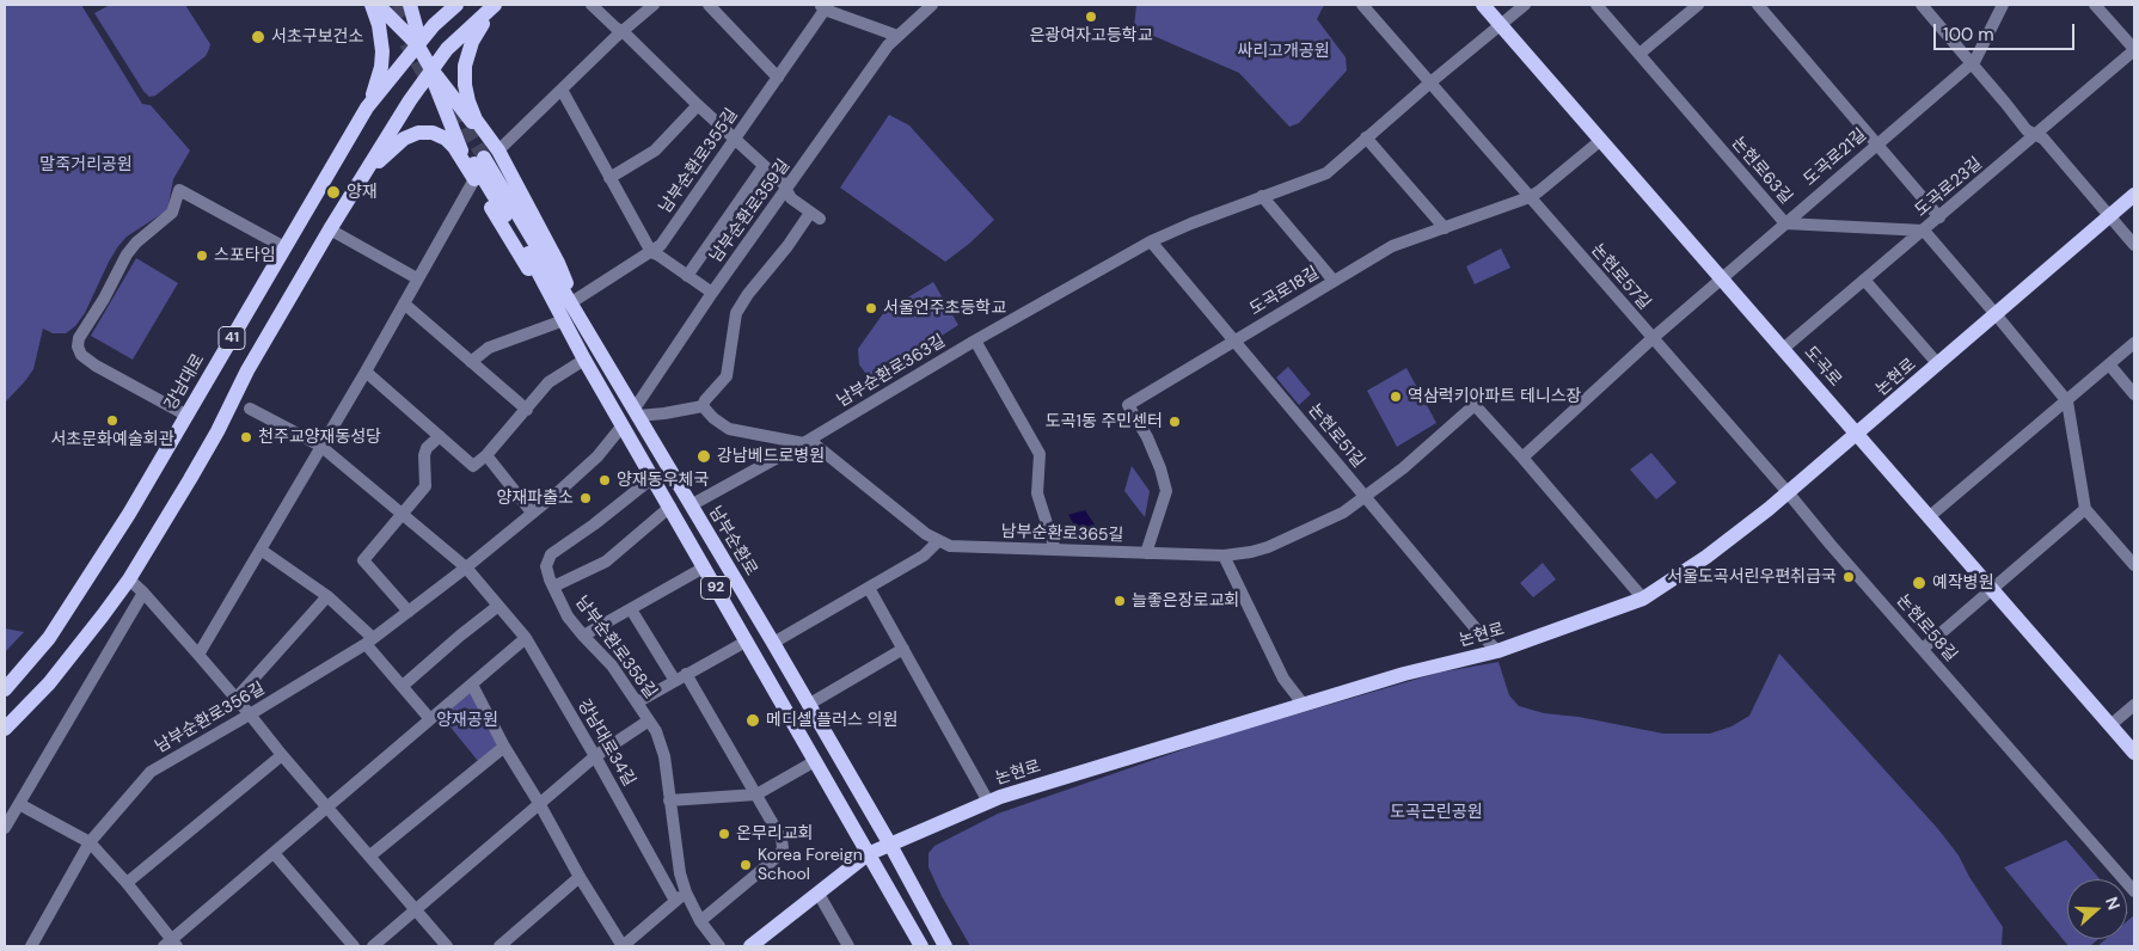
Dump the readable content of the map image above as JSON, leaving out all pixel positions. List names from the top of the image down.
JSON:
{
  "streets": {
    "main road": [
      "41",
      "도곡로",
      "논현로",
      "강남대로",
      "남부순환로",
      "92"
    ],
    "street": [
      "도곡로21길",
      "남부순환로355길",
      "논현로63길",
      "도곡로23길",
      "남부순환로359길",
      "논현로57길",
      "도곡로18길",
      "남부순환로363길",
      "논현로51길",
      "남부순환로365길",
      "논현로58길",
      "남부순환로358길",
      "남부순환로356길",
      "강남대로34길"
    ]
  },
  "crossings": [
    ["도곡로21길", "논현로63길"],
    ["도곡로21길", "논현로57길"],
    ["도곡로21길", "도곡로"],
    ["도곡로21길", "남부순환로365길"],
    ["논현로63길", "도곡로23길"],
    ["도곡로23길", "도곡로"],
    ["남부순환로359길", "남부순환로"],
    ["논현로57길", "도곡로18길"],
    ["논현로57길", "남부순환로363길"],
    ["논현로57길", "논현로"],
    ["논현로57길", "논현로58길"],
    ["도곡로18길", "도곡로"],
    ["도곡로18길", "논현로51길"],
    ["도곡로18길", "남부순환로365길"],
    ["도곡로", "남부순환로363길"],
    ["도곡로", "논현로"],
    ["남부순환로363길", "논현로51길"],
    ["남부순환로363길", "남부순환로"],
    ["논현로", "논현로51길"],
    ["논현로", "남부순환로"],
    ["논현로", "92"],
    ["논현로", "논현로58길"],
    ["논현로51길", "남부순환로365길"],
    ["92", "남부순환로358길"],
    ["92", "남부순환로356길"],
    ["남부순환로356길", "강남대로34길"]
  ],
  "parks": [
    "싸리고개공원",
    "말죽거리공원",
    "양재공원",
    "도곡근린공원"
  ],
  "places": [
    "은광여자고등학교",
    "서초구보건소",
    "양재",
    "스포타임",
    "서울언주초등학교",
    "역삼럭키아파트 테니스장",
    "서초문화예술회관",
    "도곡1동 주민센터",
    "천주교양재동성당",
    "강남베드로병원",
    "양재동우체국",
    "양재파출소",
    "서울도곡서린우편취급국",
    "예작병원",
    "늘좋은장로교회",
    "메디셀 플러스 의원",
    "온무리교회",
    "Korea Foreign School"
  ],
  "scale_bar": "100 m",
  "north": "right"
}
